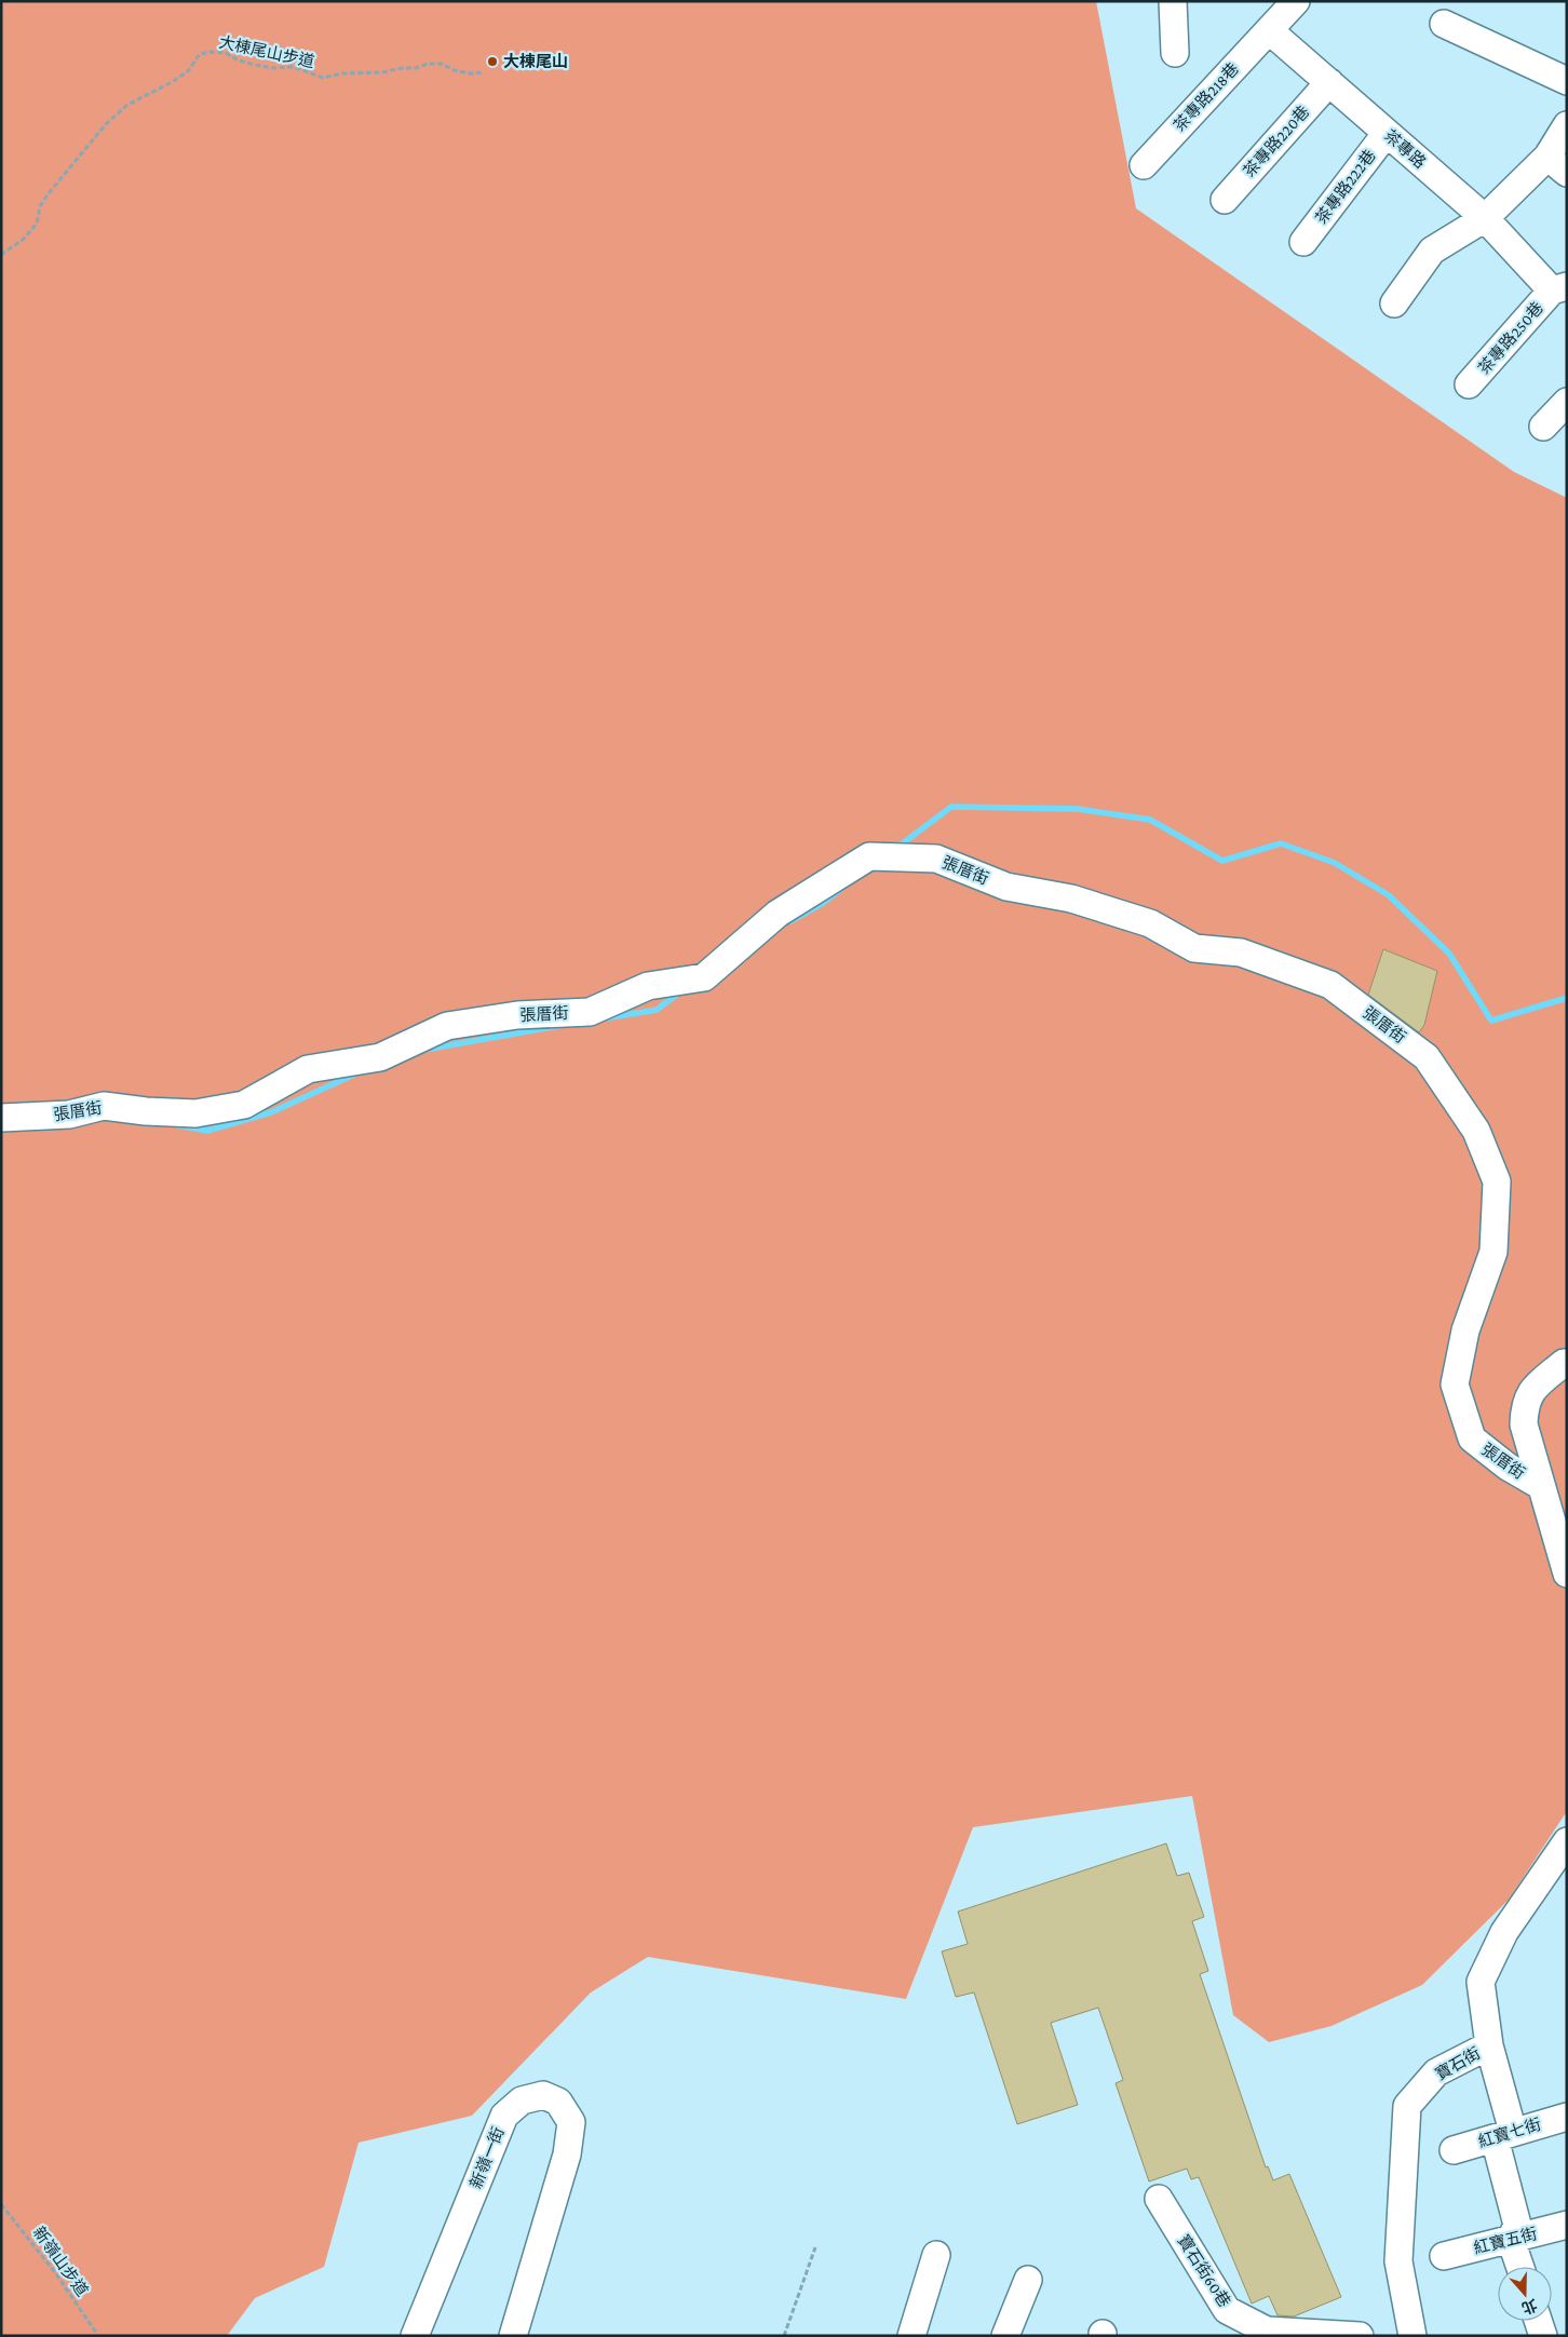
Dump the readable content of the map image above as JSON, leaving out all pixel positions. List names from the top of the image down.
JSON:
{
  "streets": {
    "street": [
      "茶專路218巷",
      "茶專路220巷",
      "茶專路",
      "茶專路222巷",
      "茶專路250巷",
      "張厝街",
      "寶石街",
      "紅寶七街",
      "新嶺一街",
      "紅寶五街",
      "寶石街60巷"
    ],
    "path": ["大棟尾山步道", "新嶺山步道"]
  },
  "crossings": [
    ["茶專路218巷", "茶專路"],
    ["茶專路220巷", "茶專路"],
    ["茶專路", "茶專路222巷"],
    ["茶專路", "茶專路250巷"]
  ],
  "places": ["大棟尾山"],
  "north": "bottom"
}
